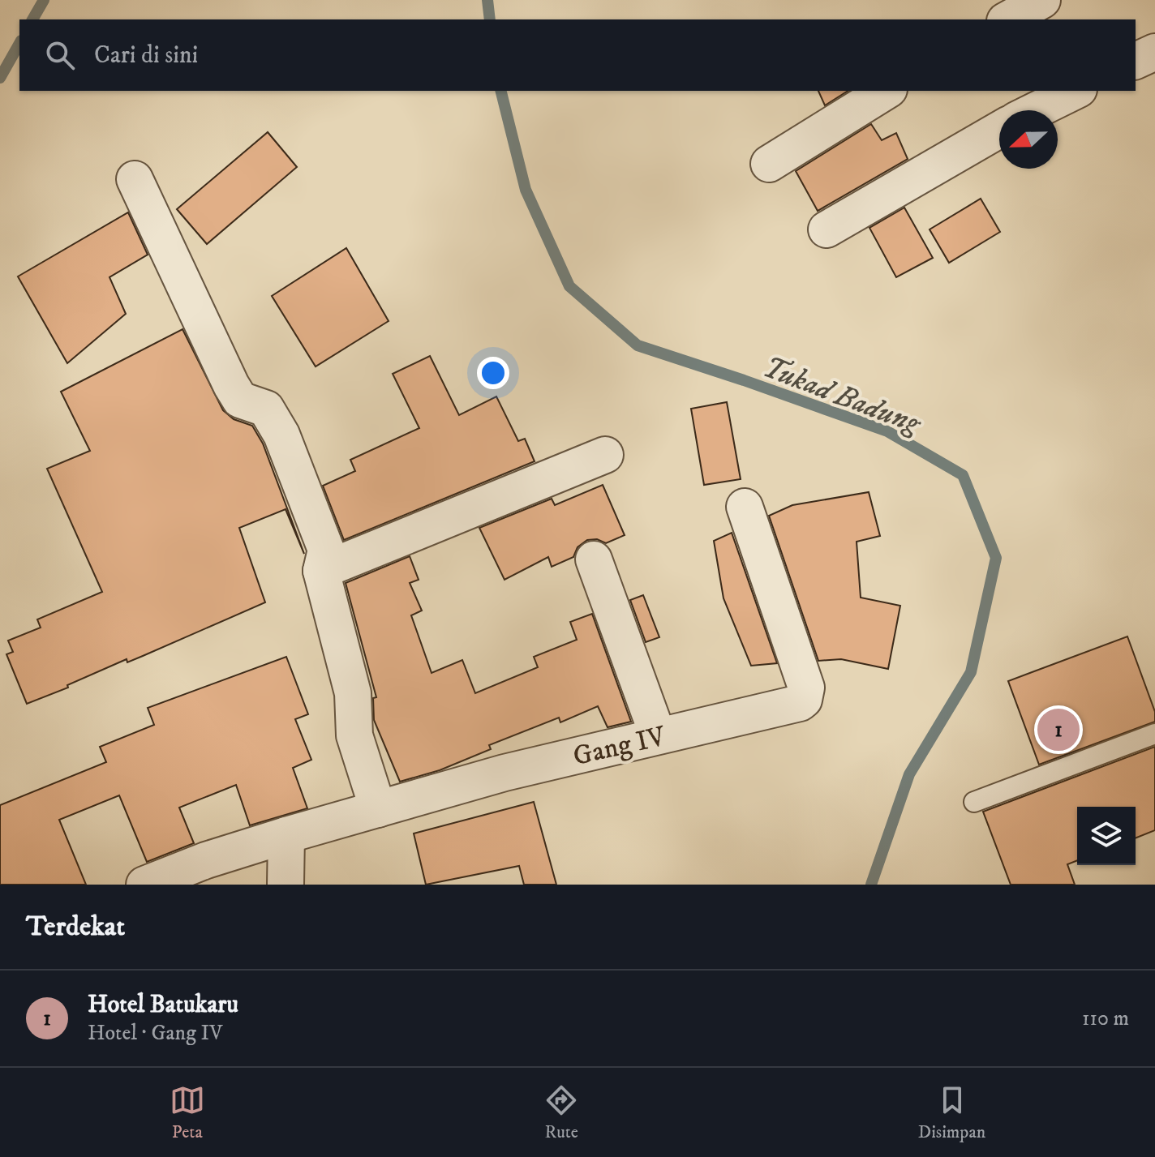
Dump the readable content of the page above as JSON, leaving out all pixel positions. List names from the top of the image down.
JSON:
{
  "streets": {
    "street": ["Gang IV"]
  },
  "water": ["Tukad Badung"],
  "north": "left",
  "page": {
    "search": "Cari di sini",
    "pins": "1",
    "heading": "Terdekat",
    "list": [
      {
        "mark": "1",
        "name": "Hotel Batukaru",
        "note": "Hotel · Gang IV",
        "value": "110 m"
      }
    ],
    "nav": ["Peta", "Rute", "Disimpan"]
  }
}
